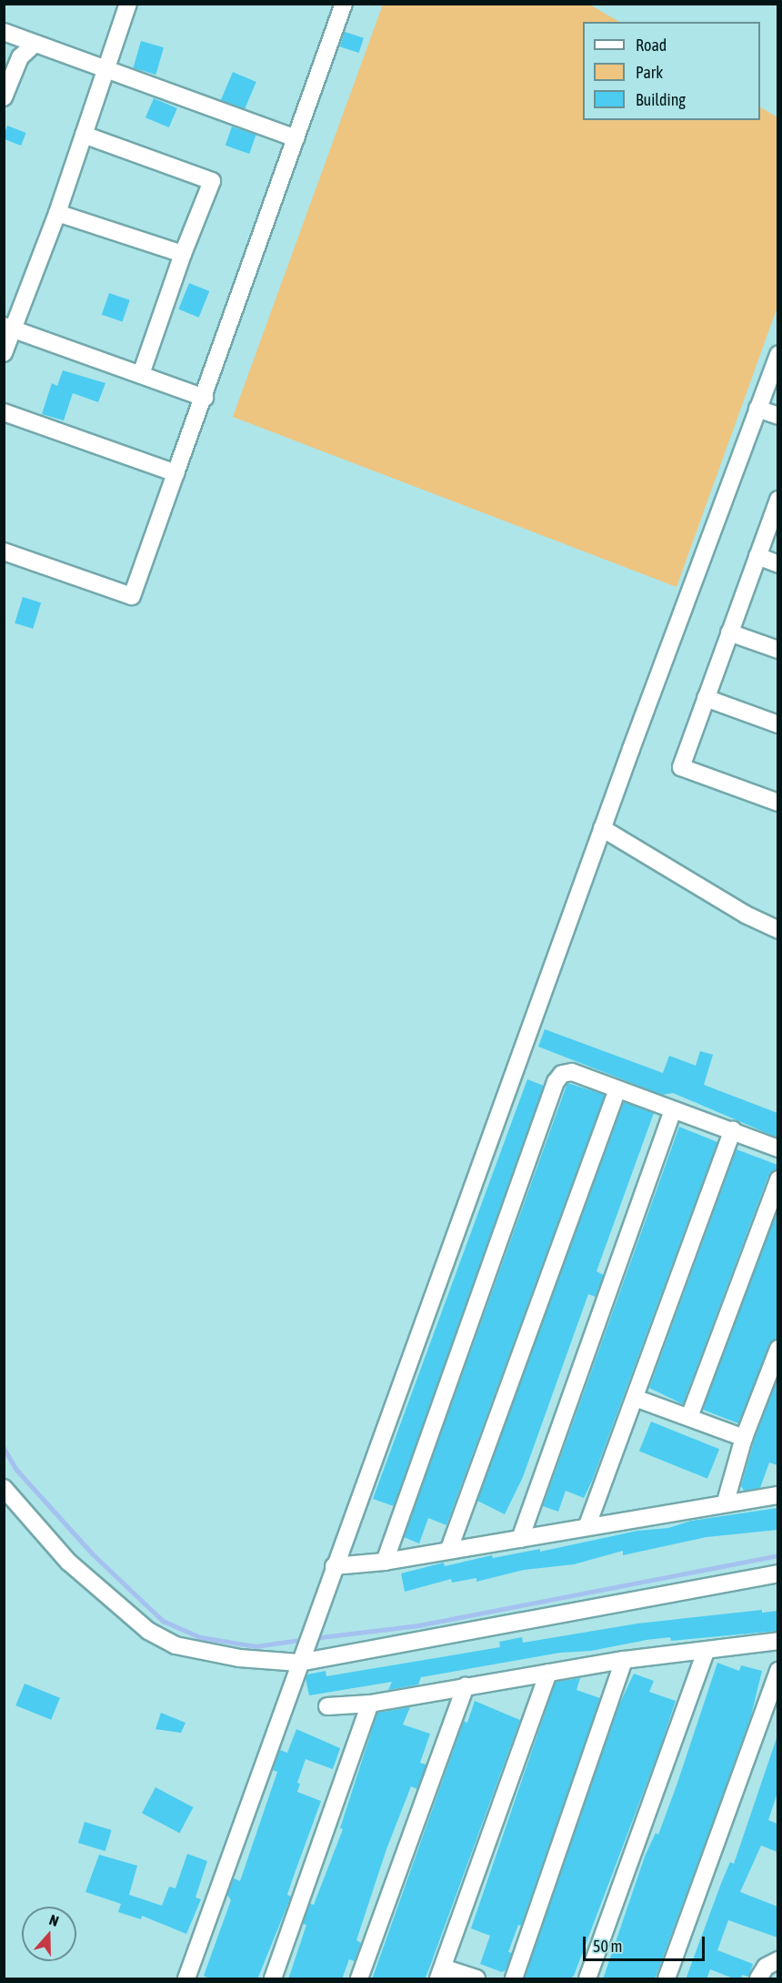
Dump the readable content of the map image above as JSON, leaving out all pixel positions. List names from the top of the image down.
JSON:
{
  "legend": ["Road", "Park", "Building"],
  "scale_bar": "50 m",
  "north": "top"
}
